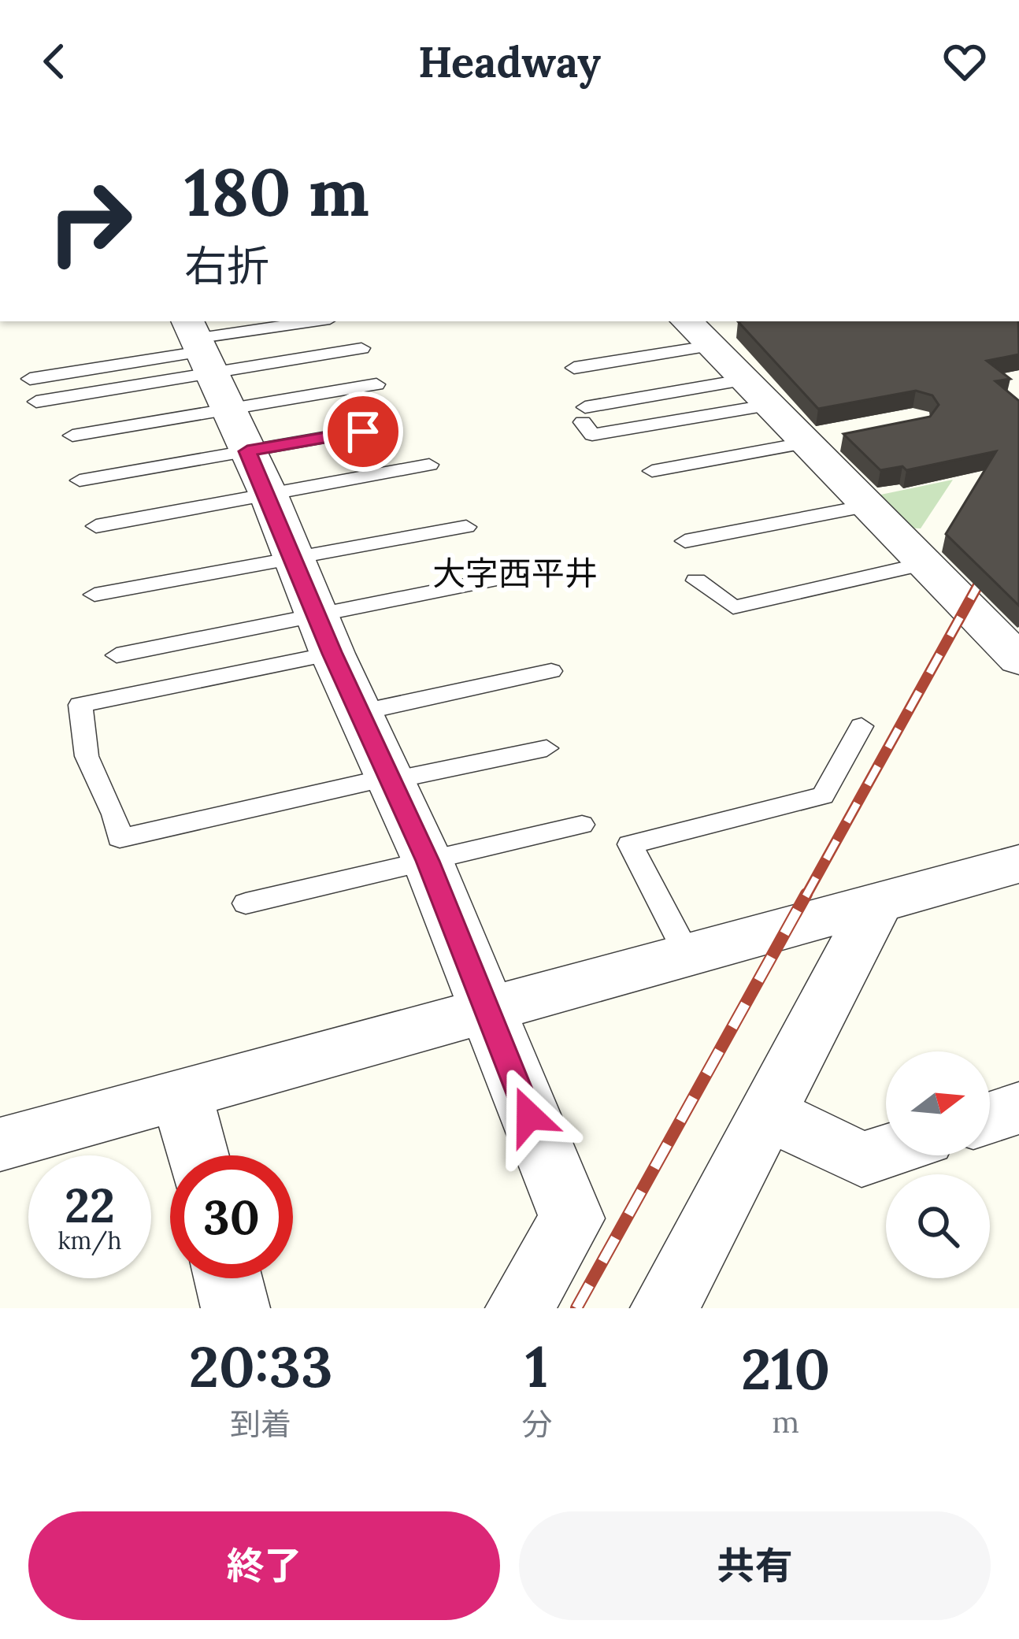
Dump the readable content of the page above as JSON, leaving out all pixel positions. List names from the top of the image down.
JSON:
{
  "districts": ["大字西平井"],
  "north": "right",
  "page": {
    "header": "Headway",
    "turn": ["180 m", "右折"],
    "speed": "22 km/h",
    "limit": "30",
    "eta": [
      "20:33",
      "到着",
      "1",
      "分",
      "210",
      "m"
    ],
    "buttons": ["終了", "共有"]
  }
}
